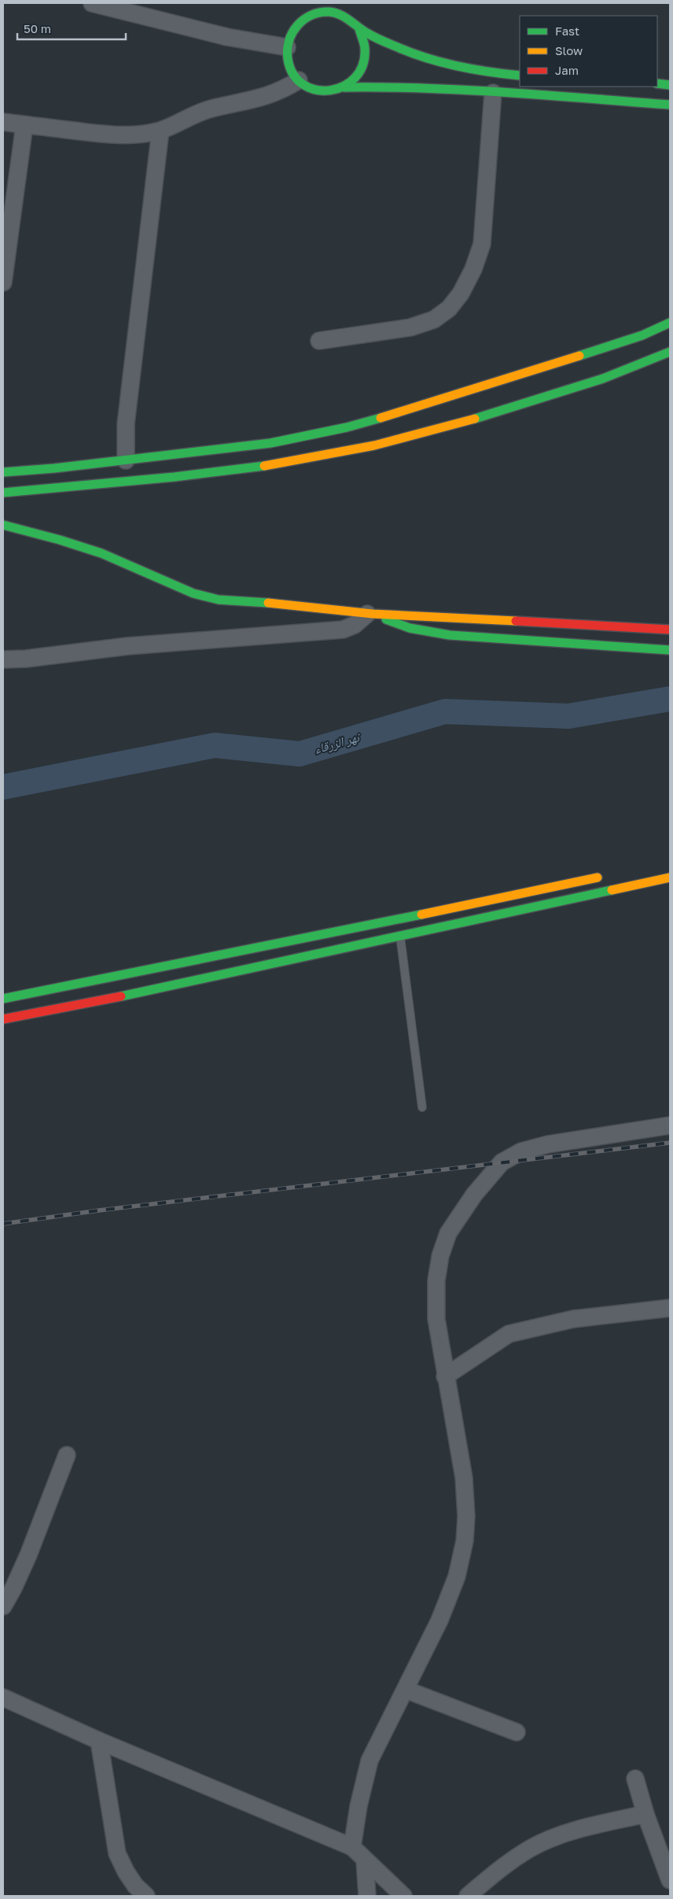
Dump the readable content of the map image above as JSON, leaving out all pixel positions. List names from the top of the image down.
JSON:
{
  "water": ["نهر الزرقاء"],
  "legend": ["Fast", "Slow", "Jam"],
  "scale_bar": "50 m"
}
